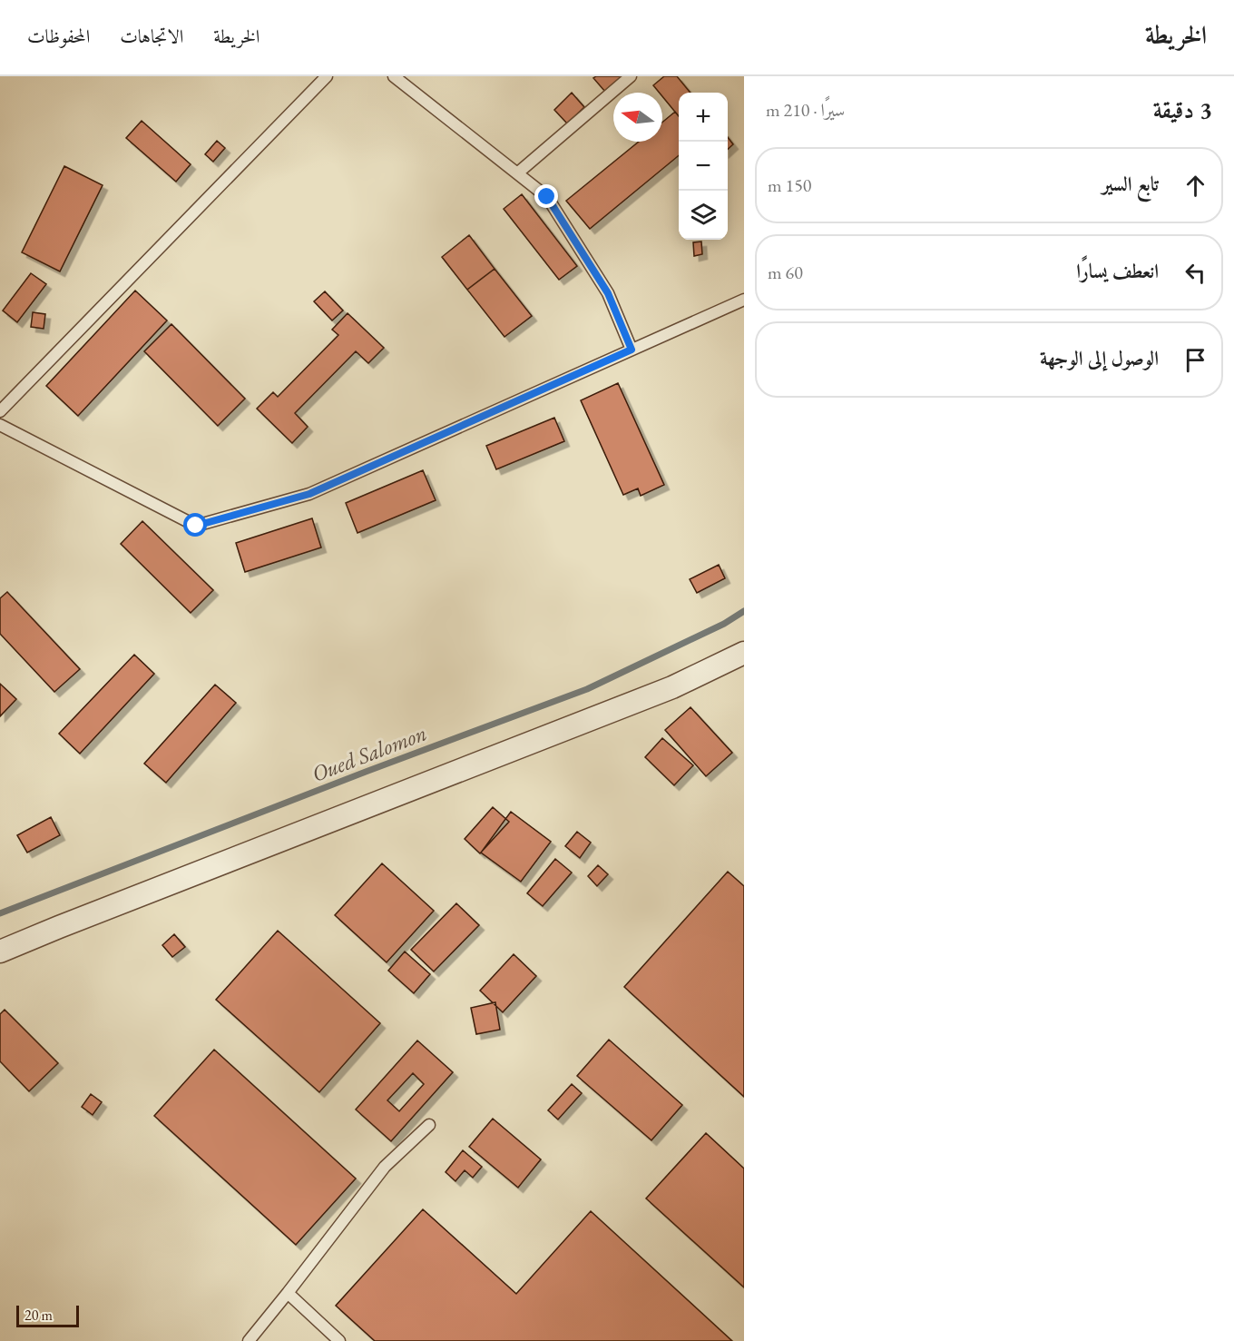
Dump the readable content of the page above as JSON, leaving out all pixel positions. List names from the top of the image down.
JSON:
{
  "water": ["Oued Salomon"],
  "scale_bar": "20 m",
  "north": "left",
  "page": {
    "header": "الخريطة",
    "nav": ["الخريطة", "الاتجاهات", "المحفوظات"],
    "heading": ["3 دقيقة", "سيرًا · 210 m"],
    "map_buttons": ["+", "−"],
    "list": [
      ["تابع السير", "150 m"],
      ["انعطف يسارًا", "60 m"],
      "الوصول إلى الوجهة"
    ],
    "scale": "20 m"
  }
}
